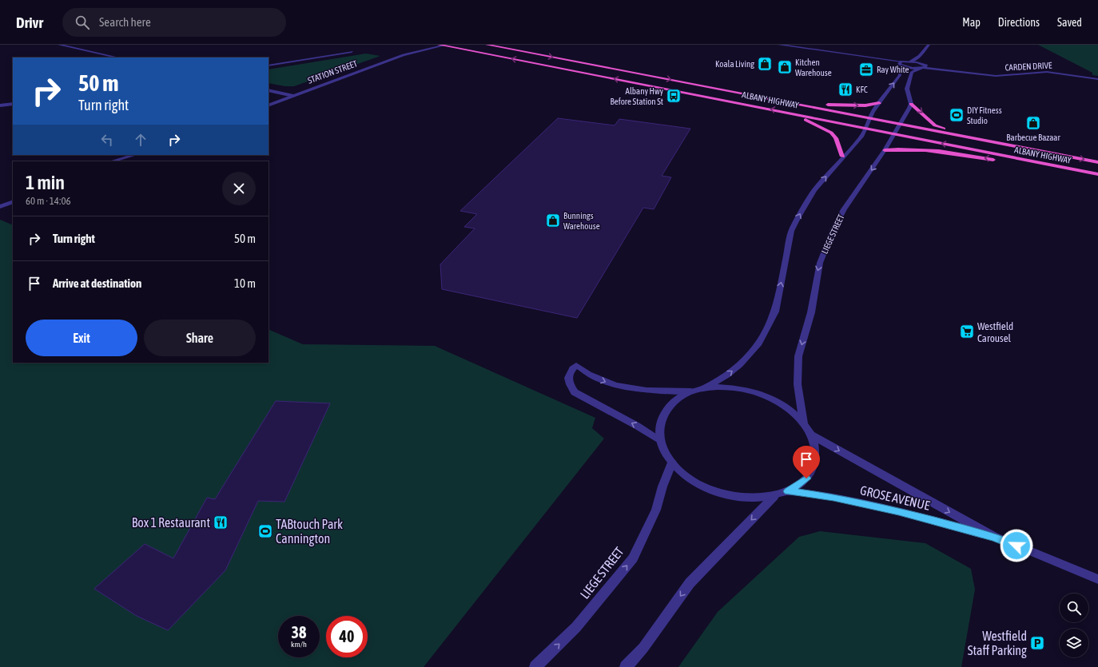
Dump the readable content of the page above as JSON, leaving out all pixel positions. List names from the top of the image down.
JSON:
{
  "streets": {
    "highway": ["ALBANY HIGHWAY"],
    "street": [
      "CARDEN DRIVE",
      "STATION STREET",
      "LIEGE STREET",
      "GROSE AVENUE"
    ]
  },
  "crossings": [
    ["STATION STREET", "ALBANY HIGHWAY"],
    ["ALBANY HIGHWAY", "LIEGE STREET"]
  ],
  "places": {
    "shop": [
      "Koala Living",
      "Kitchen Warehouse",
      "Barbecue Bazaar",
      "Bunnings Warehouse"
    ],
    "office": ["Ray White"],
    "restaurant": ["KFC", "Box 1 Restaurant"],
    "bus stop": ["Albany Hwy Before Station St"],
    "sports": ["DIY Fitness Studio", "TABtouch Park Cannington"],
    "supermarket": ["Westfield Carousel"],
    "parking": ["Westfield Staff Parking"]
  },
  "page": {
    "header": "Drivr",
    "search": "Search here",
    "nav": ["Map", "Directions", "Saved"],
    "turn": ["50 m", "Turn right"],
    "heading": ["1 min", "60 m · 14:06"],
    "list": [
      {
        "name": "Turn right",
        "value": "50 m"
      },
      {
        "name": "Arrive at destination",
        "value": "10 m"
      }
    ],
    "buttons": ["Exit", "Share"],
    "speed": "38 km/h",
    "limit": "40"
  }
}
